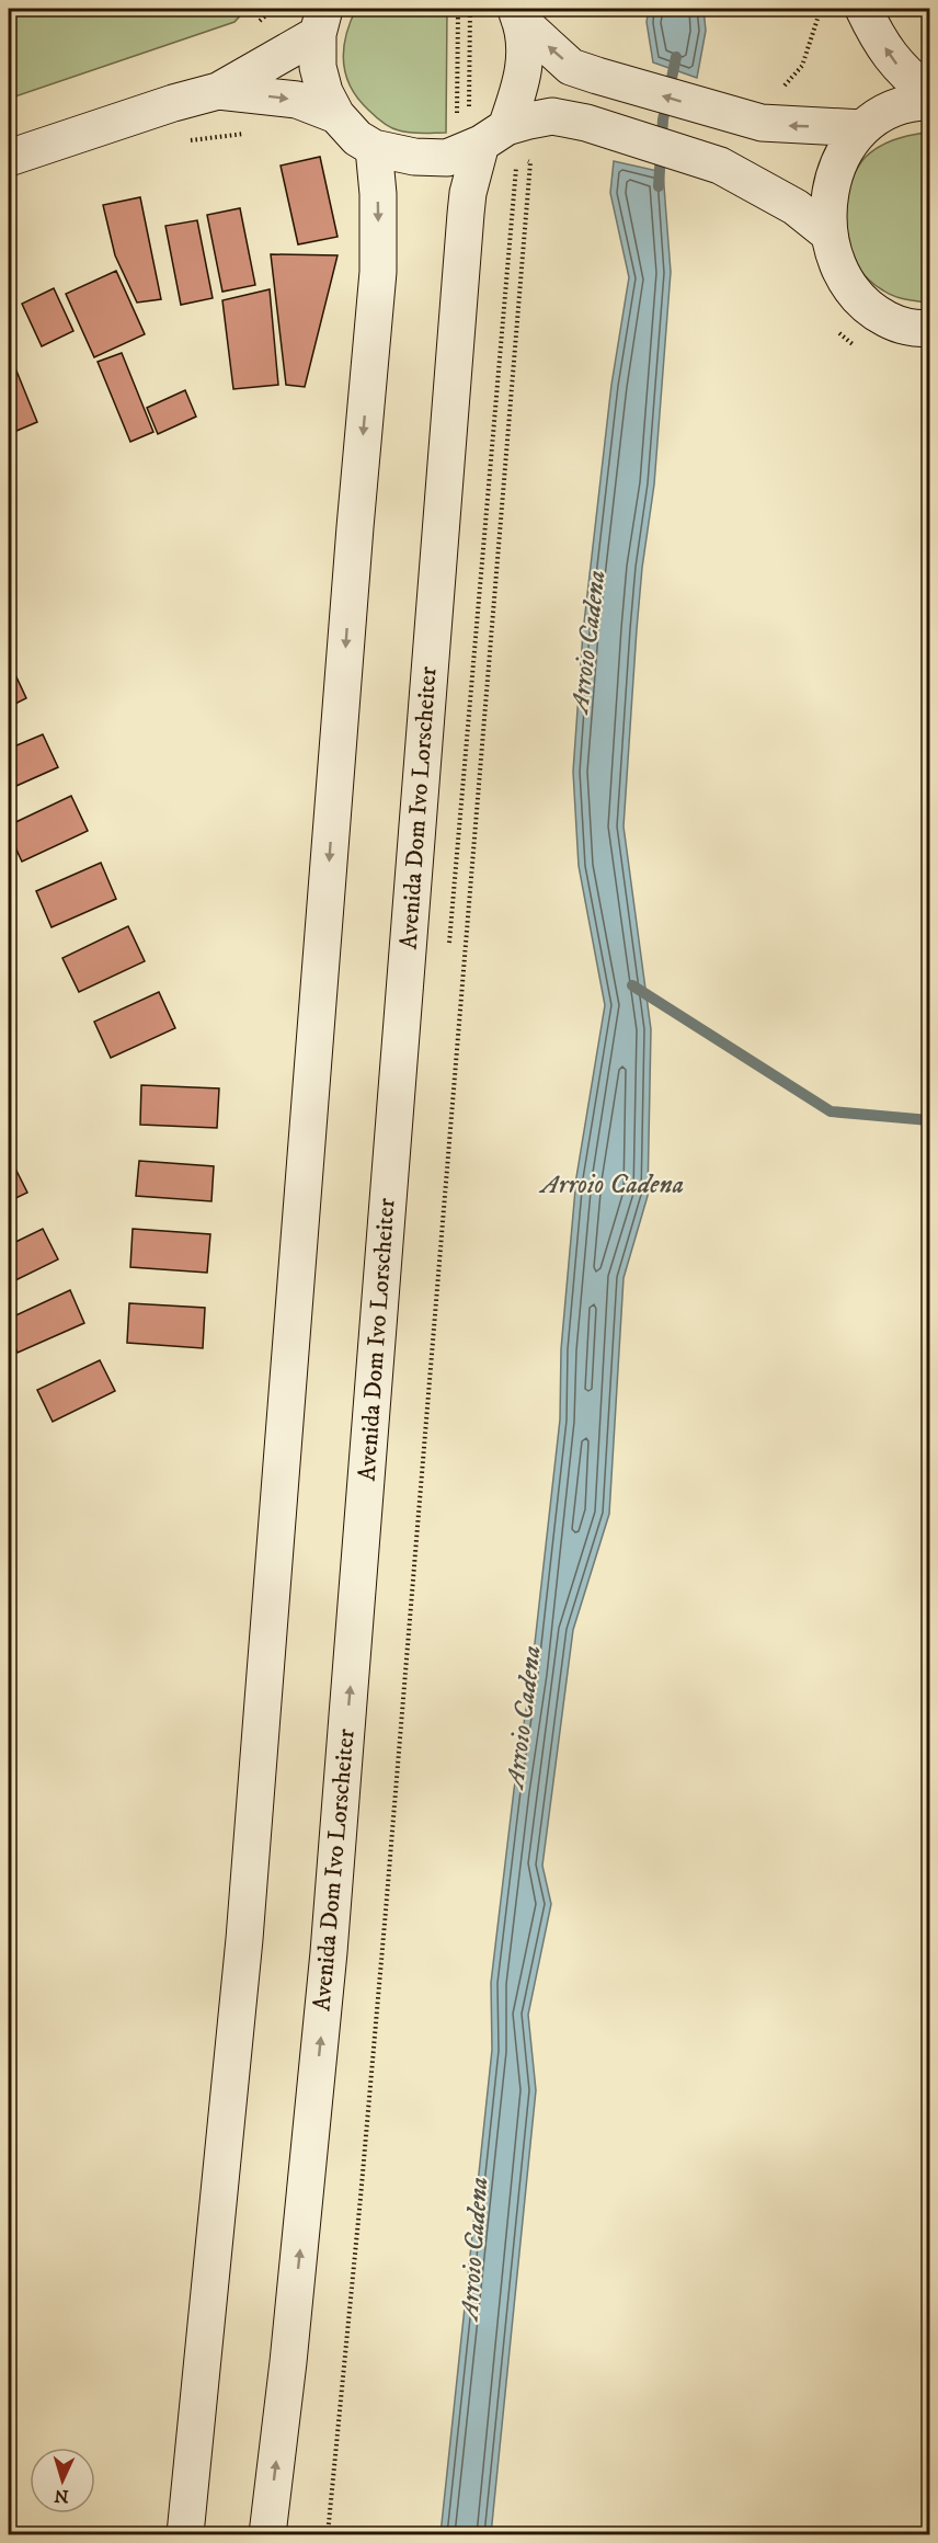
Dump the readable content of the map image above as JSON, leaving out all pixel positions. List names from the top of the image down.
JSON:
{
  "streets": {
    "main road": ["Avenida Dom Ivo Lorscheiter"]
  },
  "water": ["Arroio Cadena"],
  "north": "bottom"
}
